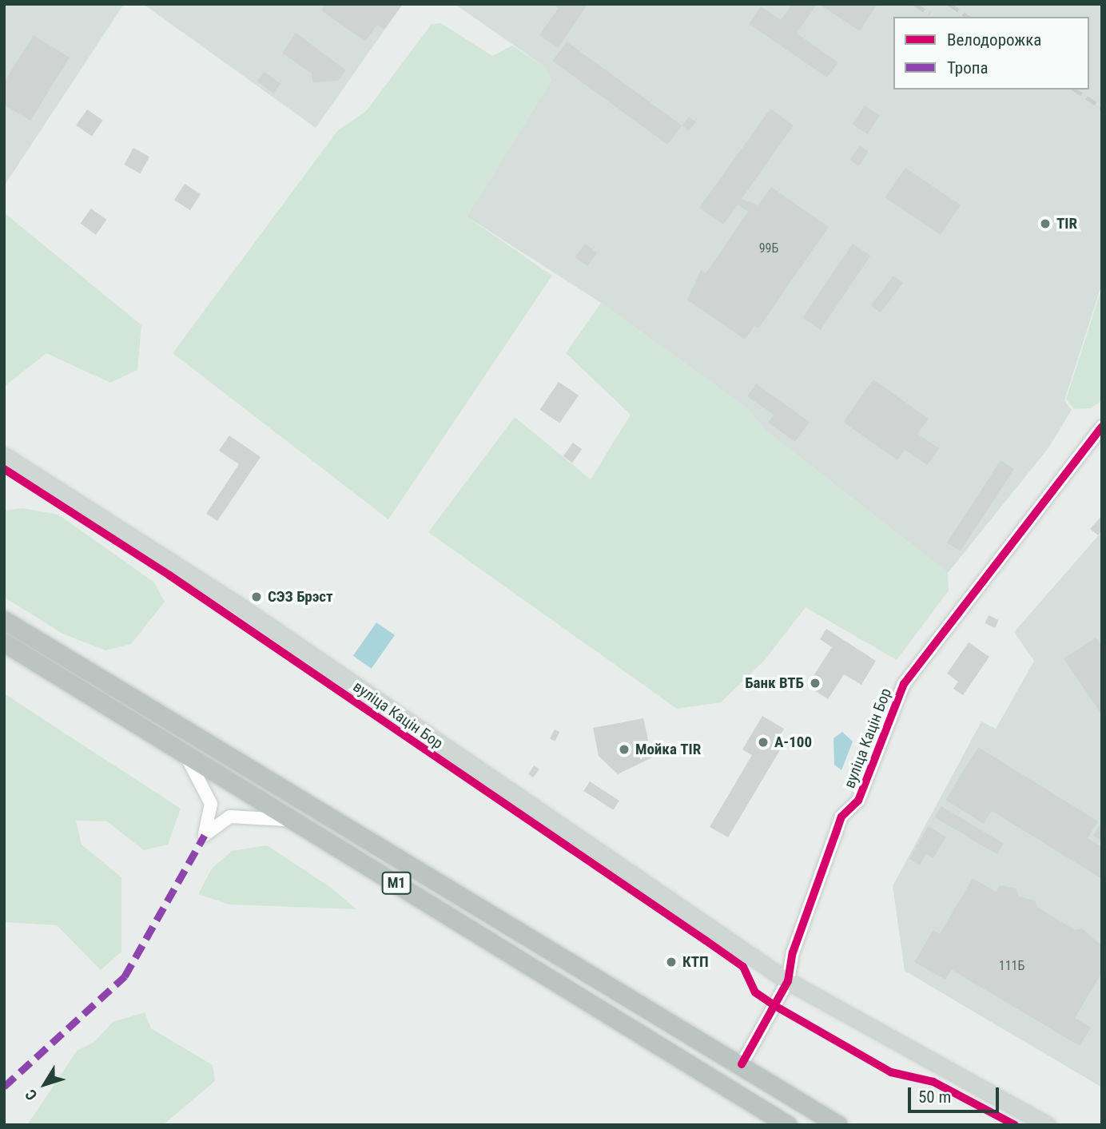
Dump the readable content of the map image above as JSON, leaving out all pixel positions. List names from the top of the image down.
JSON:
{
  "streets": {
    "highway": ["М1"],
    "main road": ["вуліца Кацін Бор"]
  },
  "crossings": [
    ["вуліца Кацін Бор", "М1"]
  ],
  "places": [
    "TIR",
    "СЭЗ Брэст",
    "Банк ВТБ",
    "А-100",
    "Мойка TIR",
    "КТП"
  ],
  "house_numbers": ["99Б", "111Б"],
  "legend": ["Велодорожка", "Тропа"],
  "scale_bar": "50 m",
  "north": "bottom left"
}
